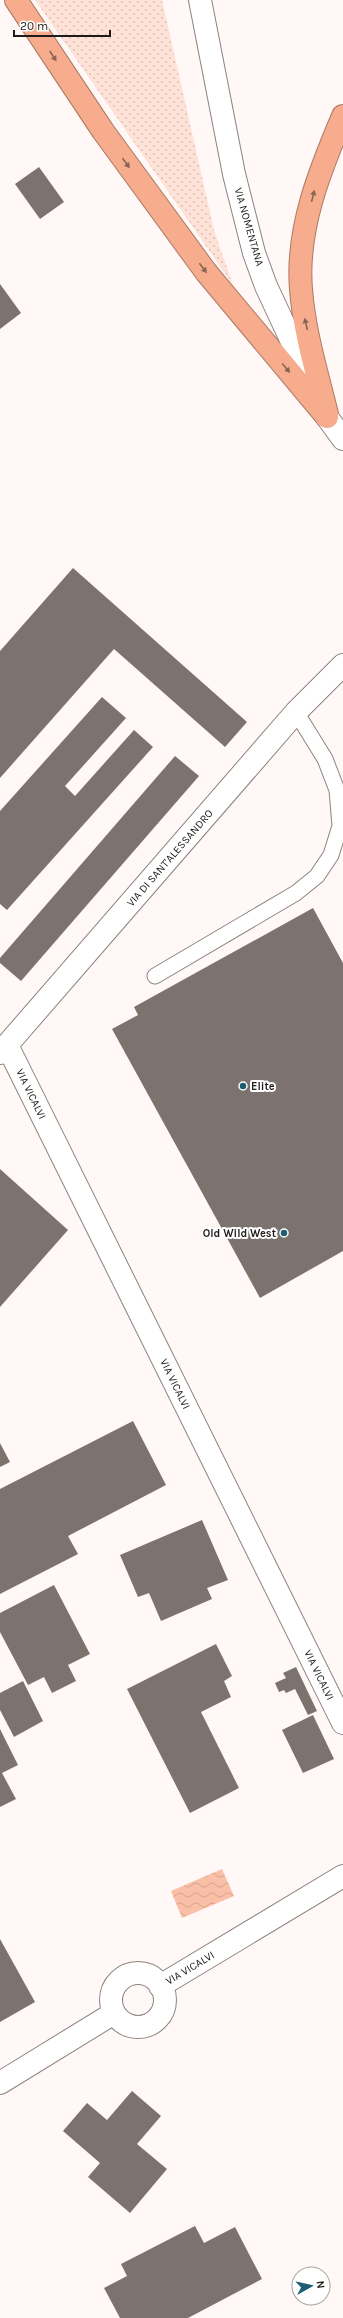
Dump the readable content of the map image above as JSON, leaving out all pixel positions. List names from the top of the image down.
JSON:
{
  "streets": {
    "street": ["VIA NOMENTANA", "VIA DI SANT'ALESSANDRO", "VIA VICALVI"]
  },
  "crossings": [
    ["VIA DI SANT'ALESSANDRO", "VIA VICALVI"]
  ],
  "places": ["Elite", "Old Wild West"],
  "scale_bar": "20 m",
  "north": "right"
}
